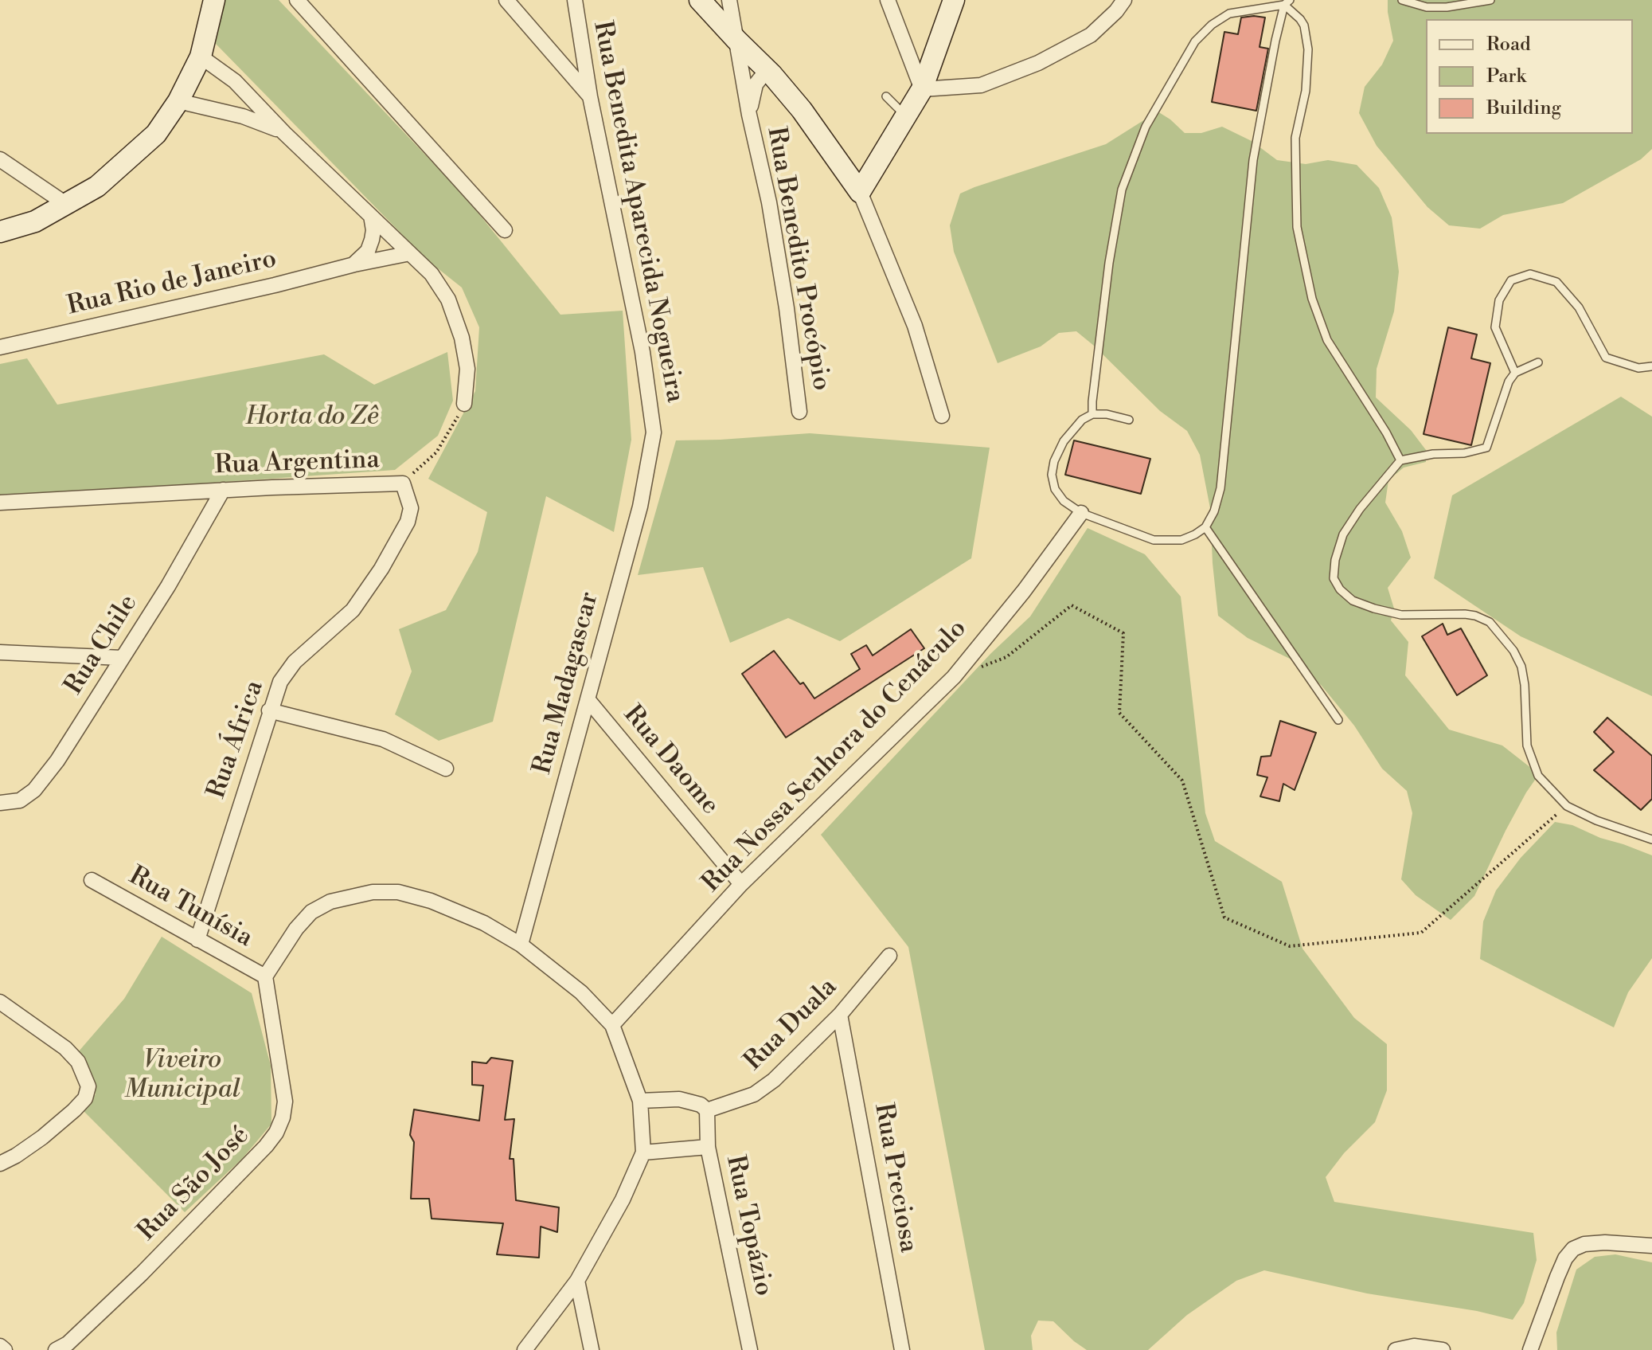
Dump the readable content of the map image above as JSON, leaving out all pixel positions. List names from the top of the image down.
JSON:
{
  "streets": {
    "street": [
      "Rua Benedita Aparecida Nogueira",
      "Rua Benedito Procópio",
      "Rua Rio de Janeiro",
      "Rua Argentina",
      "Rua Chile",
      "Rua Madagascar",
      "Rua África",
      "Rua Nossa Senhora do Cenáculo",
      "Rua Daome",
      "Rua Tunísia",
      "Rua Duala",
      "Rua Preciosa",
      "Rua São José",
      "Rua Topázio"
    ]
  },
  "crossings": [
    ["Rua Benedita Aparecida Nogueira", "Rua Madagascar"],
    ["Rua Argentina", "Rua Chile"],
    ["Rua Argentina", "Rua África"],
    ["Rua Madagascar", "Rua Daome"],
    ["Rua África", "Rua Tunísia"],
    ["Rua Nossa Senhora do Cenáculo", "Rua Daome"],
    ["Rua Tunísia", "Rua São José"],
    ["Rua Duala", "Rua Preciosa"],
    ["Rua Duala", "Rua Topázio"]
  ],
  "parks": ["Horta do Zê", "Viveiro Municipal"],
  "legend": ["Road", "Park", "Building"]
}
